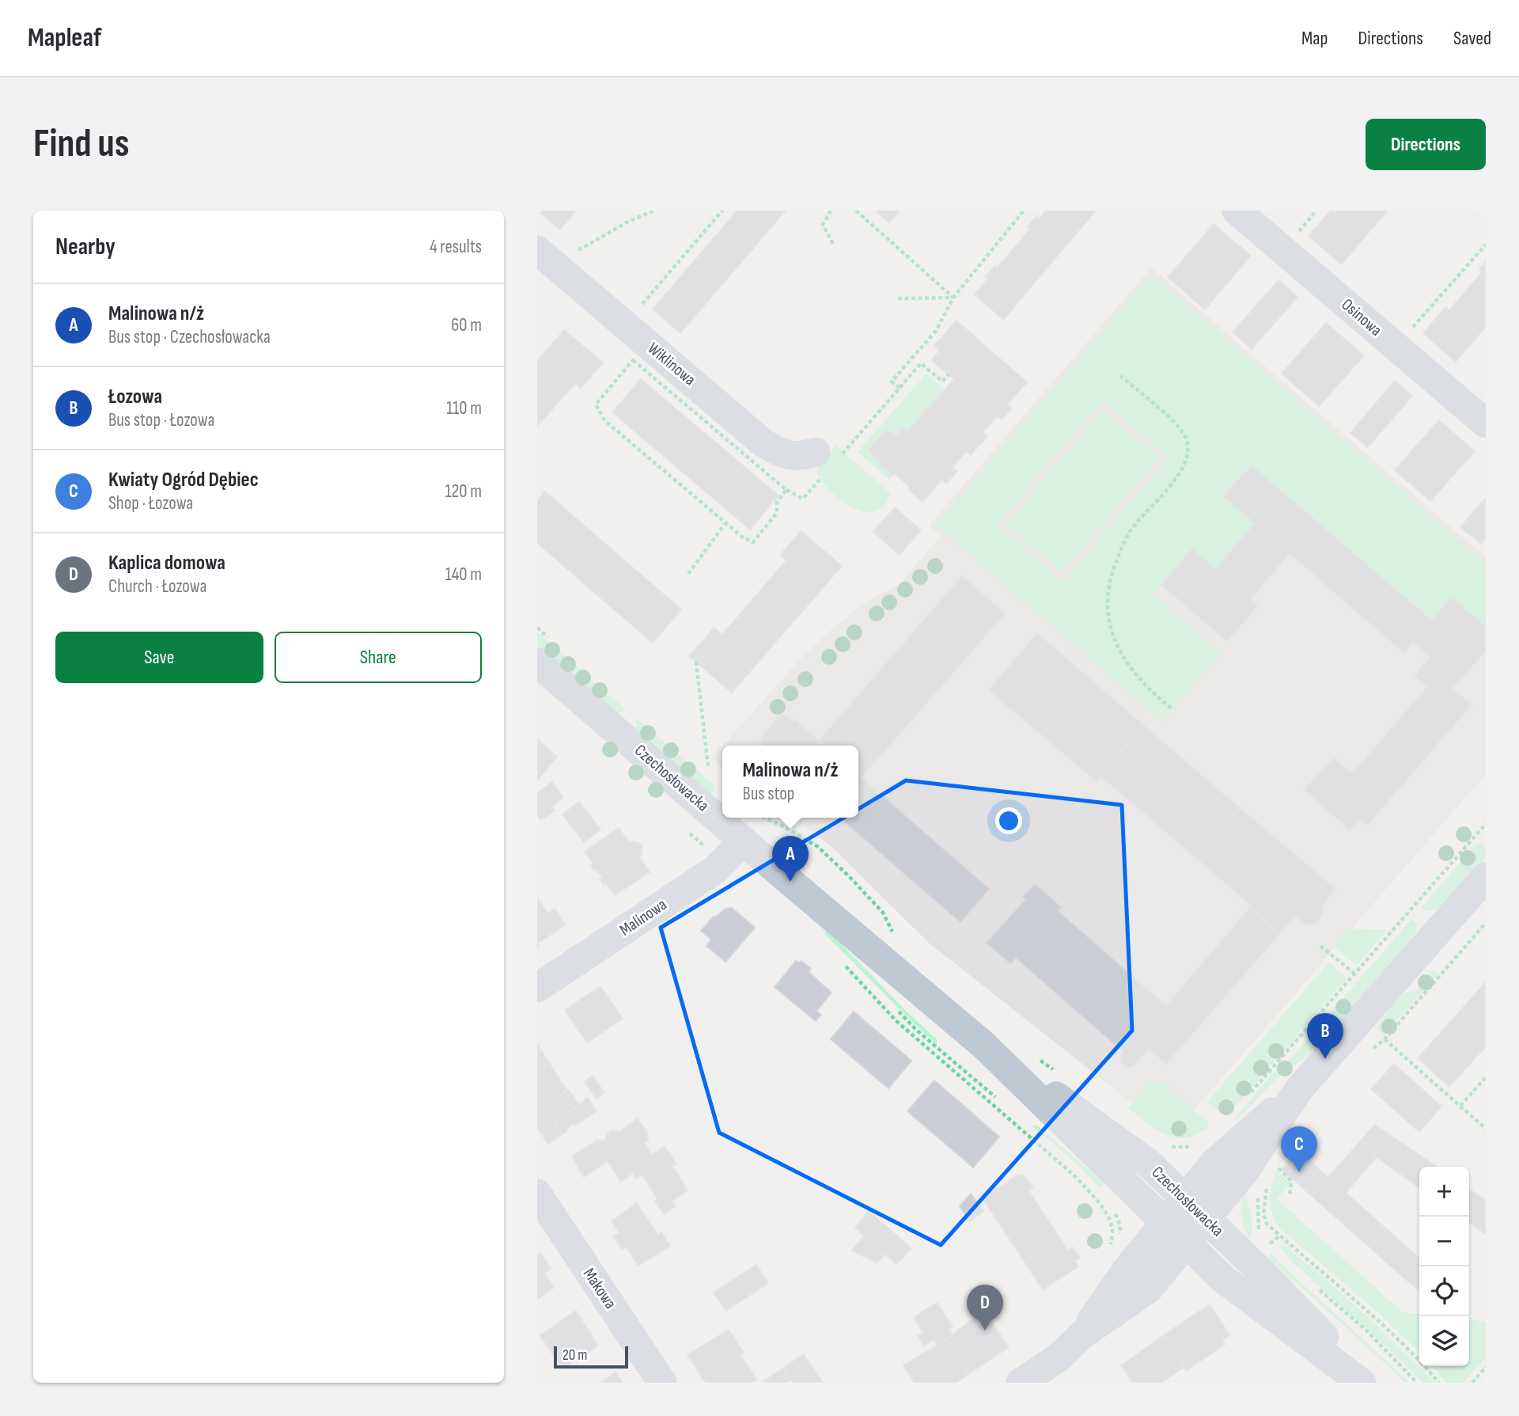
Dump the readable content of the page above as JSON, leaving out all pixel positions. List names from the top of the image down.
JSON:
{
  "streets": {
    "street": [
      "Osinowa",
      "Wiklinowa",
      "Czechosłowacka",
      "Malinowa",
      "Makowa"
    ]
  },
  "crossings": [
    ["Czechosłowacka", "Malinowa"]
  ],
  "scale_bar": "20 m",
  "page": {
    "header": "Mapleaf",
    "nav": ["Map", "Directions", "Saved"],
    "buttons": [
      "Directions",
      ["Save", "Share"]
    ],
    "title": "Find us",
    "heading": ["Nearby", "4 results"],
    "list": [
      {
        "mark": "A",
        "name": "Malinowa n/ż",
        "note": "Bus stop · Czechosłowacka",
        "value": "60 m"
      },
      {
        "mark": "B",
        "name": "Łozowa",
        "note": "Bus stop · Łozowa",
        "value": "110 m"
      },
      {
        "mark": "C",
        "name": "Kwiaty Ogród Dębiec",
        "note": "Shop · Łozowa",
        "value": "120 m"
      },
      {
        "mark": "D",
        "name": "Kaplica domowa",
        "note": "Church · Łozowa",
        "value": "140 m"
      }
    ],
    "popup": ["Malinowa n/ż", "Bus stop"],
    "pins": [
      "A",
      "B",
      "C",
      "D"
    ],
    "map_buttons": ["+", "−"],
    "scale": "20 m"
  }
}
